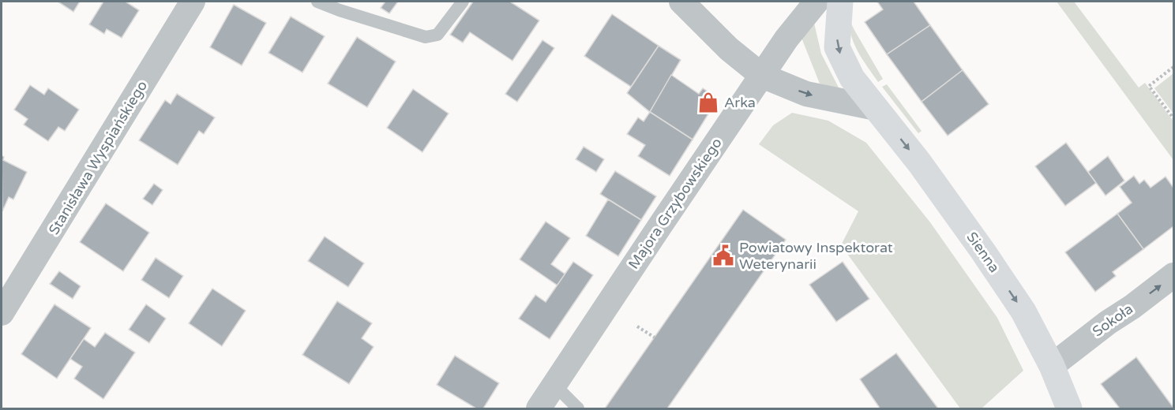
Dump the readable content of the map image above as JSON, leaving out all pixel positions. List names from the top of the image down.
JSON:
{
  "streets": {
    "street": [
      "Stanisława Wyspiańskiego",
      "Majora Grzybowskiego",
      "Sienna",
      "Sokoła"
    ]
  },
  "crossings": [
    ["Sienna", "Sokoła"]
  ],
  "one_way": ["Sienna", "Sokoła"],
  "places": {
    "shop": ["Arka"],
    "public building": ["Powiatowy Inspektorat Weterynarii"]
  }
}
